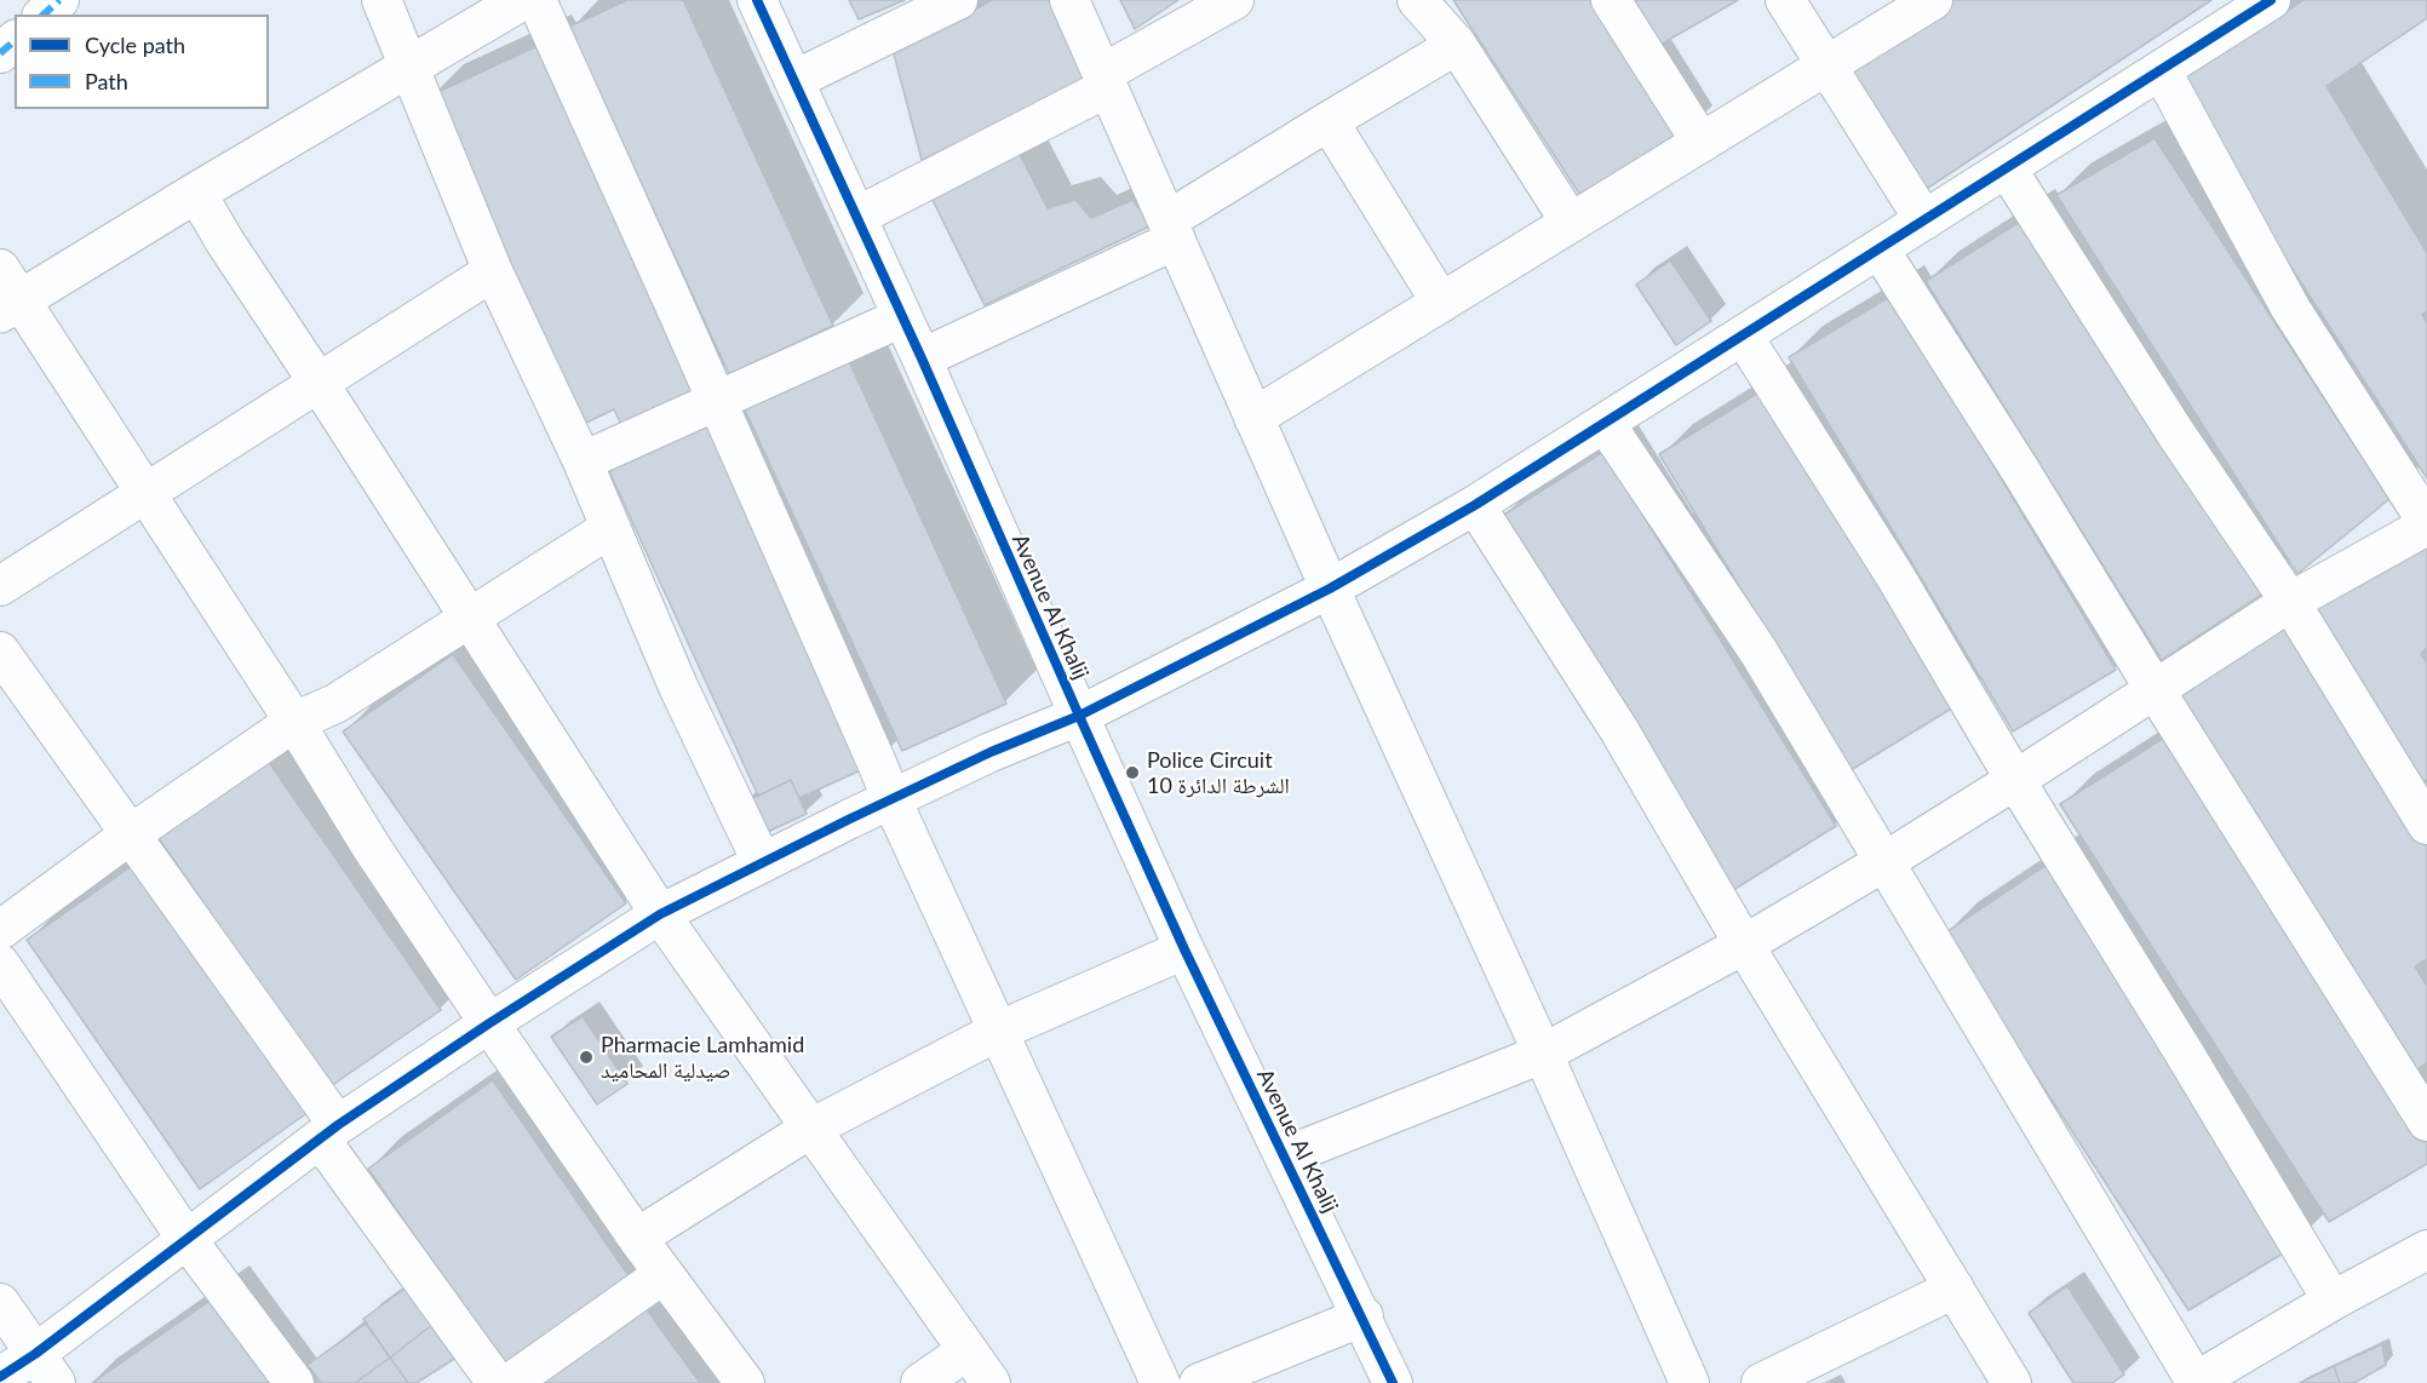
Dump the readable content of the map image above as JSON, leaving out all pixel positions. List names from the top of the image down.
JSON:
{
  "streets": {
    "street": ["Avenue Al Khalij"]
  },
  "places": ["Police Circuit 10 الشرطة الدائرة", "Pharmacie Lamhamid صيدلية المحاميد"],
  "legend": ["Cycle path", "Path"]
}
